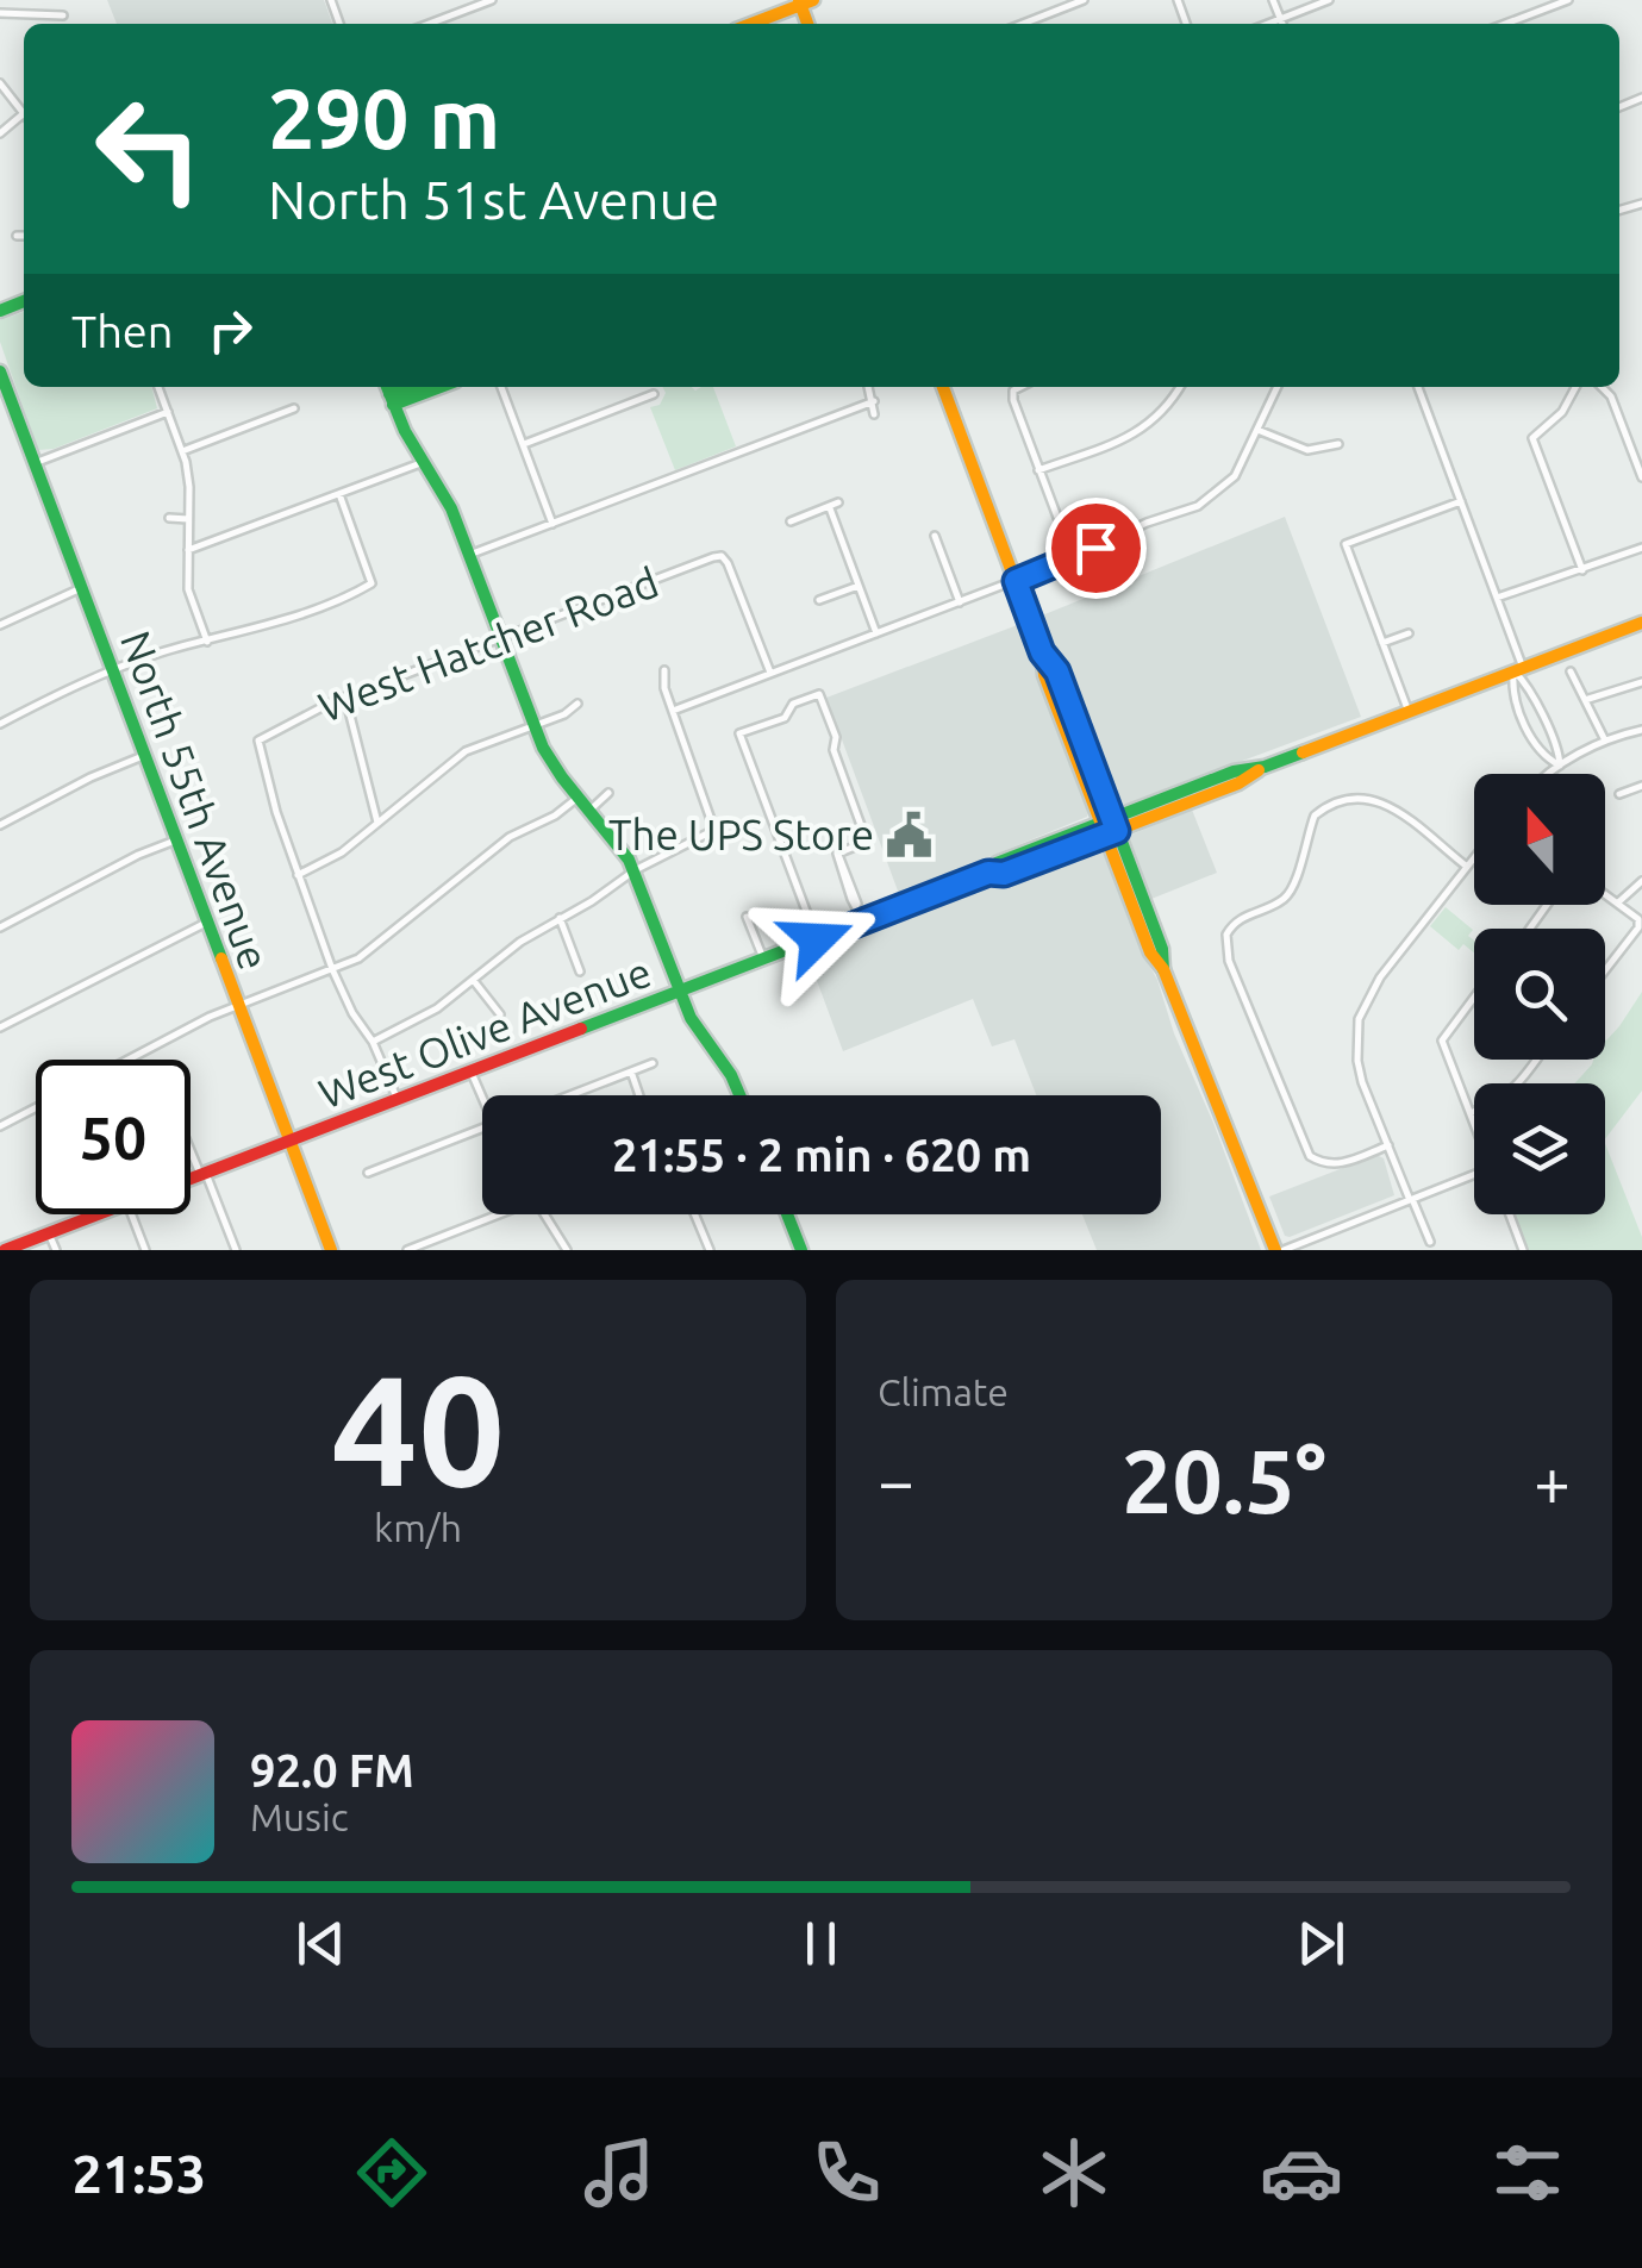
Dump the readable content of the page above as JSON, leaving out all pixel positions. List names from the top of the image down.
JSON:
{
  "streets": {
    "main road": ["North 55th Avenue", "West Olive Avenue"],
    "street": ["West Hatcher Road"]
  },
  "crossings": [
    ["North 55th Avenue", "West Olive Avenue"]
  ],
  "places": {
    "public building": ["The UPS Store"]
  },
  "north": "top",
  "page": {
    "turn": ["290 m", "North 51st Avenue"],
    "then": "Then",
    "limit": "50",
    "trip": "21:55 · 2 min · 620 m",
    "tile": [
      ["40", "km/h"],
      "Climate"
    ],
    "heat": ["−", "20.5°", "+"],
    "song": ["92.0 FM", "Music"],
    "tabs": "21:53"
  }
}
